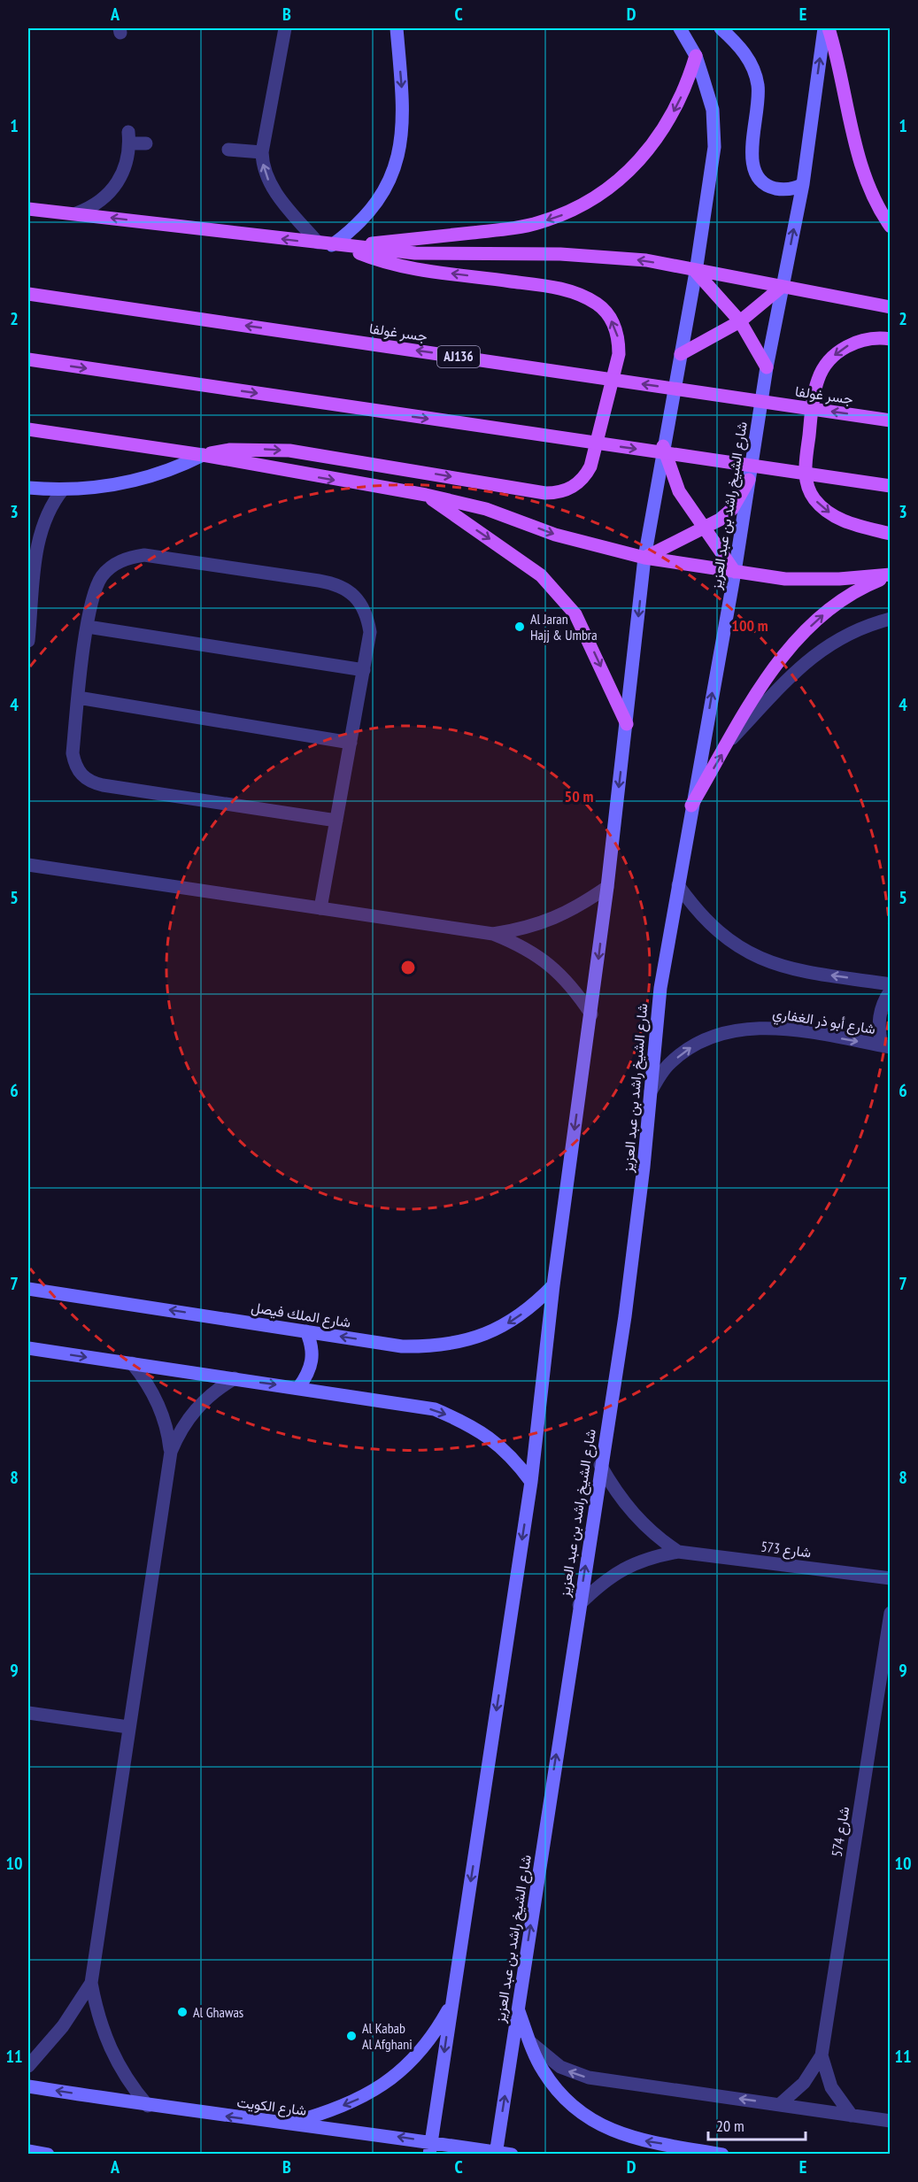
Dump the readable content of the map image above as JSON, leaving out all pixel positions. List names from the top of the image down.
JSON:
{
  "streets": {
    "main road": [
      "جسر غولفا",
      "AJ136",
      "شارع الشيخ راشد بن عبد العزيز",
      "شارع الملك فيصل",
      "شارع الكويت"
    ],
    "street": ["شارع أبو ذر الغفاري", "شارع 573", "شارع 574"]
  },
  "crossings": [
    ["شارع الشيخ راشد بن عبد العزيز", "شارع أبو ذر الغفاري"],
    ["شارع الشيخ راشد بن عبد العزيز", "شارع 573"],
    ["شارع الشيخ راشد بن عبد العزيز", "شارع الكويت"]
  ],
  "one_way": ["شارع أبو ذر الغفاري", "شارع الكويت"],
  "places": ["Al Jaran Hajj & Umbra", "Al Ghawas", "Al Kabab Al Afghani"],
  "scale_bar": "20 m",
  "grid": {
    "columns": [
      "A",
      "B",
      "C",
      "D",
      "E"
    ],
    "rows": [
      "1",
      "2",
      "3",
      "4",
      "5",
      "6",
      "7",
      "8",
      "9",
      "10",
      "11"
    ]
  },
  "rings": ["100 m", "50 m"]
}
